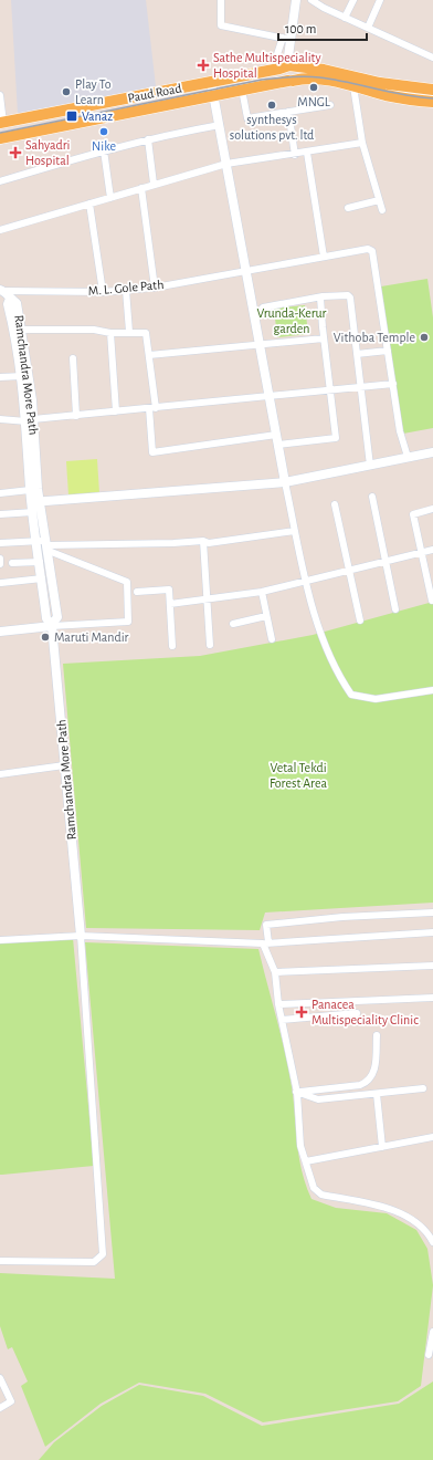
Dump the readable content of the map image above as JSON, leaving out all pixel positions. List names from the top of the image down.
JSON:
{
  "streets": {
    "main road": ["Paud Road"],
    "street": ["M. L. Gole Path", "Ramchandra More Path"]
  },
  "crossings": [
    ["M. L. Gole Path", "Ramchandra More Path"]
  ],
  "parks": ["Vrunda-Kerur garden", "Vetal Tekdi Forest Area"],
  "places": {
    "health": ["Sathe Multispeciality Hospital", "Sahyadri Hospital", "Panacea Multispeciality Clinic"],
    "other": [
      "MNGL",
      "Play To Learn",
      "synthesys solutions pvt. ltd",
      "Nike",
      "Vithoba Temple",
      "Maruti Mandir"
    ],
    "transit": ["Vanaz"]
  },
  "scale_bar": "100 m"
}
